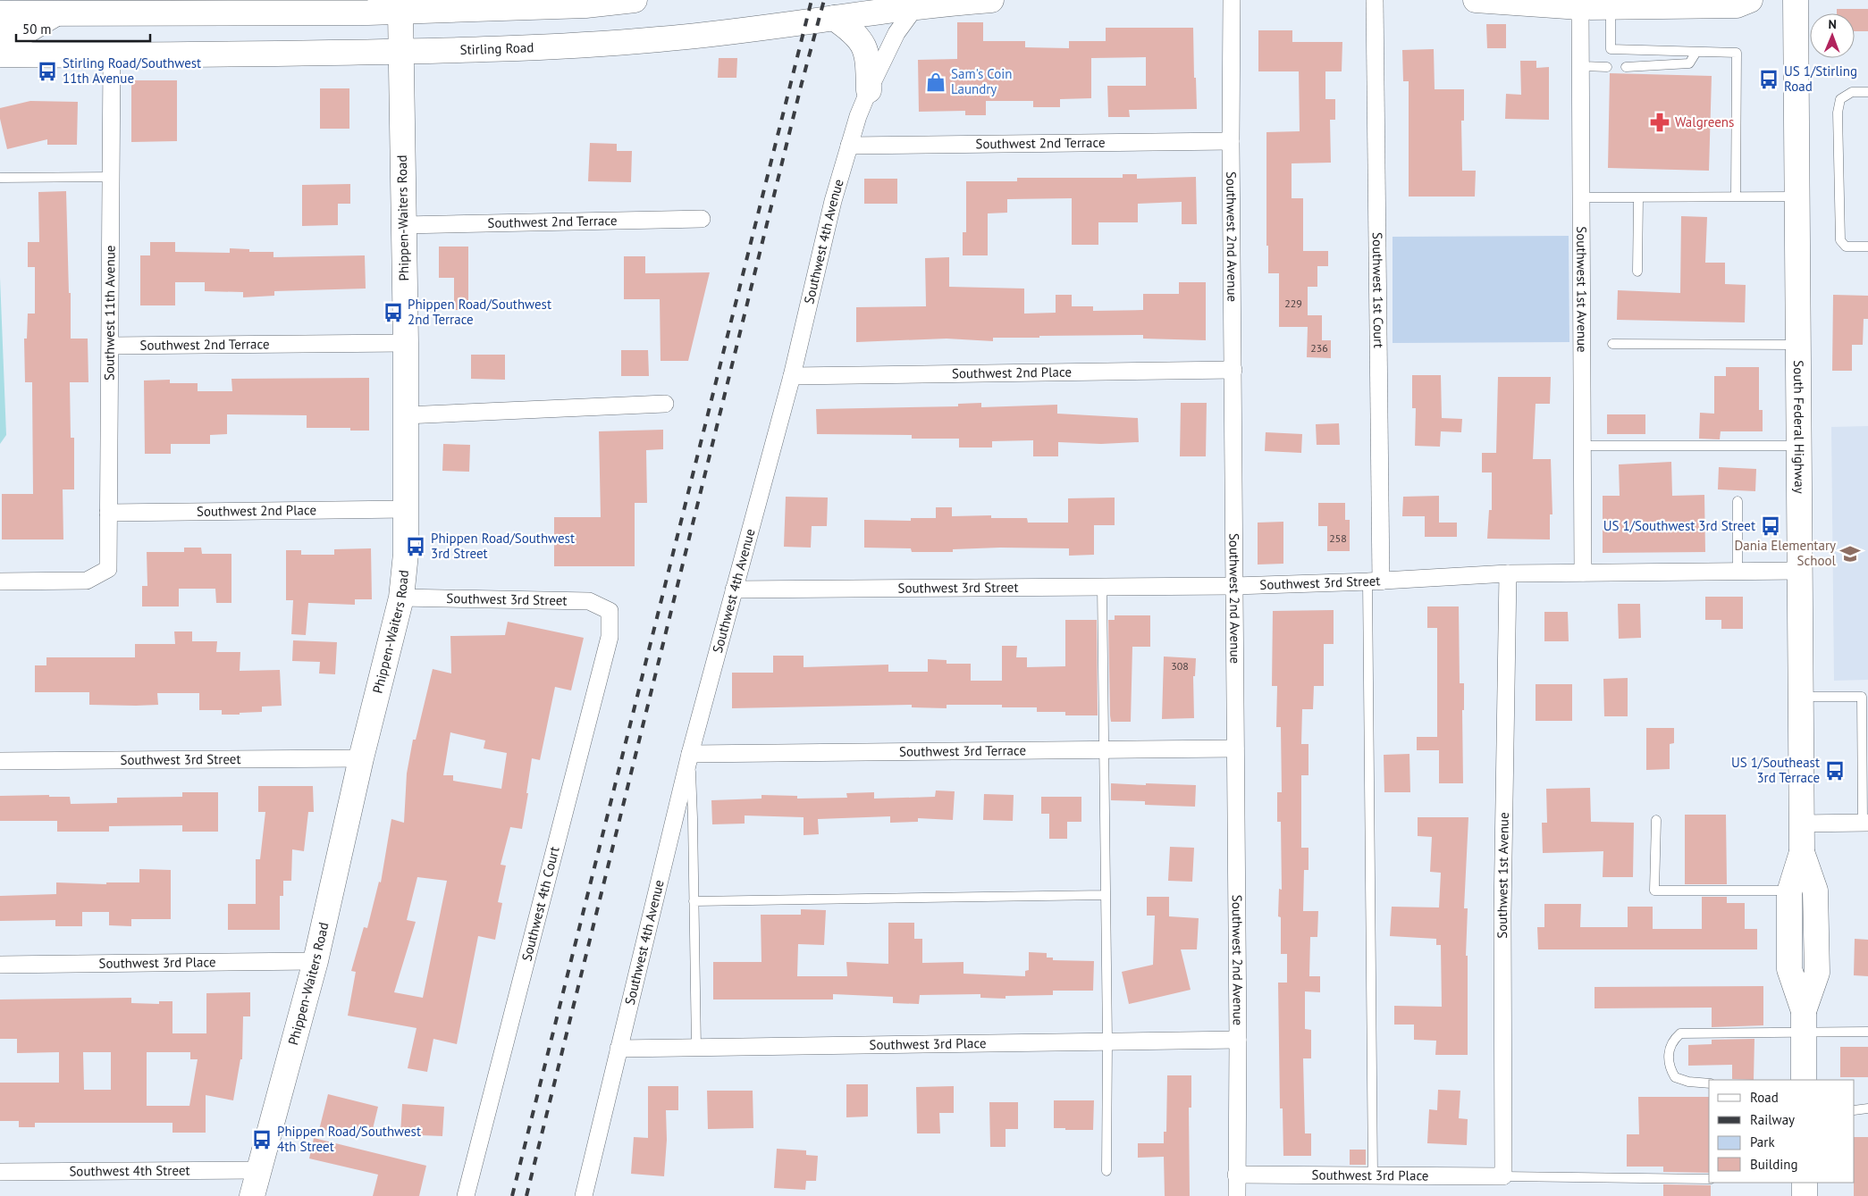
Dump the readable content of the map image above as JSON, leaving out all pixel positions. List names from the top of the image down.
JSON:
{
  "streets": {
    "main road": ["Stirling Road", "Phippen-Waiters Road", "South Federal Highway"],
    "street": [
      "Southwest 2nd Terrace",
      "Southwest 2nd Avenue",
      "Southwest 4th Avenue",
      "Southwest 1st Avenue",
      "Southwest 1st Court",
      "Southwest 11th Avenue",
      "Southwest 2nd Place",
      "Southwest 3rd Street",
      "Southwest 3rd Terrace",
      "Southwest 4th Court",
      "Southwest 3rd Place",
      "Southwest 4th Street"
    ]
  },
  "crossings": [
    ["Stirling Road", "Phippen-Waiters Road"],
    ["Stirling Road", "Southwest 4th Avenue"],
    ["Stirling Road", "Southwest 11th Avenue"],
    ["Southwest 2nd Terrace", "Phippen-Waiters Road"],
    ["Southwest 2nd Terrace", "Southwest 2nd Avenue"],
    ["Southwest 2nd Terrace", "Southwest 4th Avenue"],
    ["Southwest 2nd Terrace", "Southwest 11th Avenue"],
    ["Phippen-Waiters Road", "Southwest 2nd Place"],
    ["Phippen-Waiters Road", "Southwest 3rd Street"],
    ["Phippen-Waiters Road", "Southwest 3rd Place"],
    ["Phippen-Waiters Road", "Southwest 4th Street"],
    ["Southwest 2nd Avenue", "Southwest 2nd Place"],
    ["Southwest 2nd Avenue", "Southwest 3rd Street"],
    ["Southwest 2nd Avenue", "Southwest 3rd Terrace"],
    ["Southwest 2nd Avenue", "Southwest 3rd Place"],
    ["Southwest 4th Avenue", "Southwest 2nd Place"],
    ["Southwest 4th Avenue", "Southwest 3rd Street"],
    ["Southwest 4th Avenue", "Southwest 3rd Terrace"],
    ["Southwest 4th Avenue", "Southwest 3rd Place"],
    ["Southwest 1st Avenue", "Southwest 3rd Street"],
    ["Southwest 1st Avenue", "Southwest 3rd Place"],
    ["Southwest 1st Court", "Southwest 3rd Street"],
    ["Southwest 11th Avenue", "Southwest 2nd Place"],
    ["South Federal Highway", "Southwest 3rd Street"],
    ["Southwest 3rd Street", "Southwest 4th Court"]
  ],
  "places": {
    "bus stop": [
      "Stirling Road/Southwest 11th Avenue",
      "US 1/Stirling Road",
      "Phippen Road/Southwest 2nd Terrace",
      "US 1/Southwest 3rd Street",
      "Phippen Road/Southwest 3rd Street",
      "US 1/Southeast 3rd Terrace",
      "Phippen Road/Southwest 4th Street"
    ],
    "shop": ["Sam's Coin Laundry"],
    "pharmacy": ["Walgreens"],
    "school or university": ["Dania Elementary School"]
  },
  "house_numbers": [
    "229",
    "236",
    "258",
    "308"
  ],
  "legend": [
    "Road",
    "Railway",
    "Park",
    "Building"
  ],
  "scale_bar": "50 m",
  "north": "top"
}
